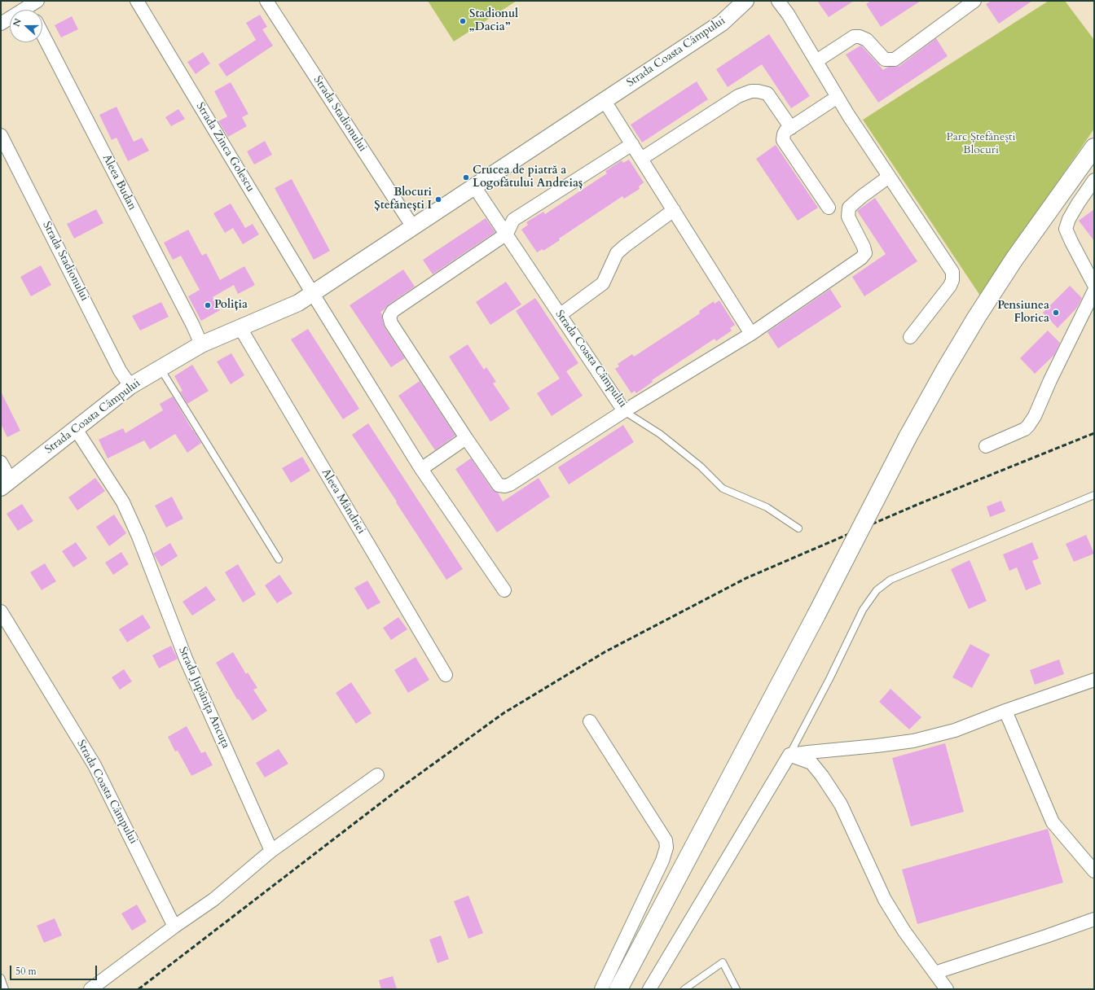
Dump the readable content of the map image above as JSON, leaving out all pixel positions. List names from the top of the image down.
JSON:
{
  "streets": {
    "street": [
      "Strada Coasta Câmpului",
      "Strada Stadionului",
      "Strada Zinca Golescu",
      "Aleea Budan",
      "Aleea Mândriei",
      "Strada Jupânița Ancuța"
    ]
  },
  "crossings": [
    ["Strada Coasta Câmpului", "Strada Stadionului"],
    ["Strada Coasta Câmpului", "Strada Zinca Golescu"],
    ["Strada Coasta Câmpului", "Aleea Budan"],
    ["Strada Coasta Câmpului", "Aleea Mândriei"],
    ["Strada Coasta Câmpului", "Strada Jupânița Ancuța"]
  ],
  "parks": ["Parc Ștefănești Blocuri"],
  "places": [
    "Stadionul „Dacia”",
    "Crucea de piatră a Logofătului Andreiaș",
    "Blocuri Ștefănești I",
    "Poliția",
    "Pensiunea Florica"
  ],
  "scale_bar": "50 m",
  "north": "left"
}
